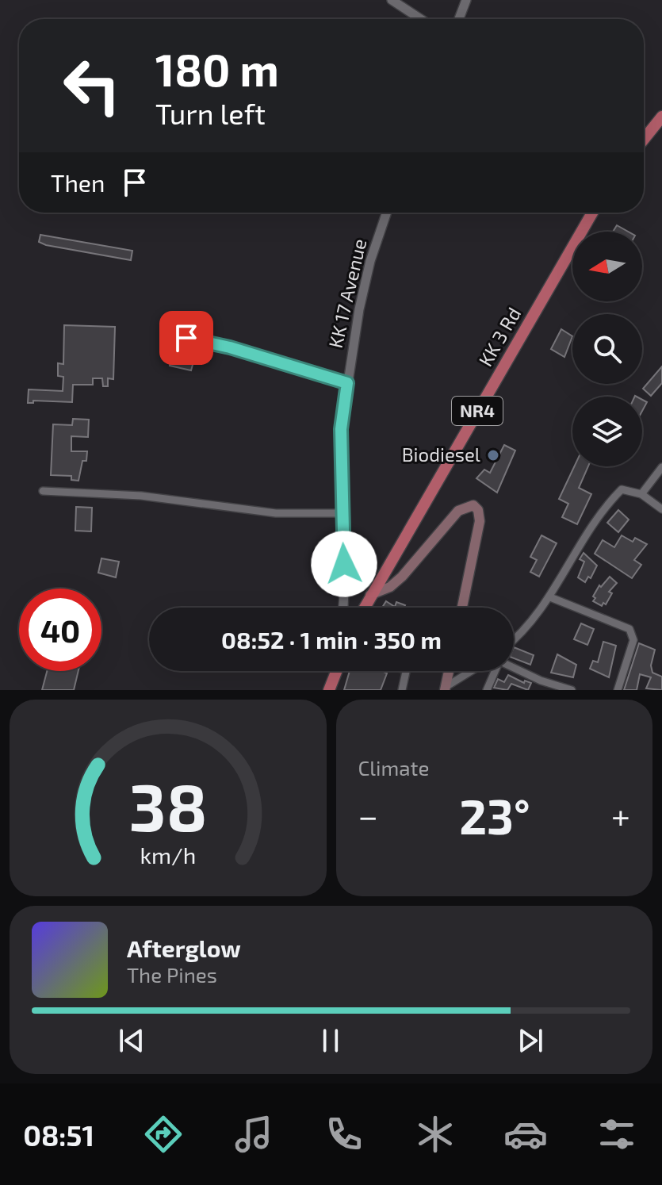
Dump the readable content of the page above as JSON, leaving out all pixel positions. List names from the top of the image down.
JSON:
{
  "streets": {
    "highway": ["KK 3 Rd", "NR4"],
    "street": ["KK 17 Avenue"]
  },
  "places": ["Biodiesel"],
  "north": "left",
  "page": {
    "turn": ["180 m", "Turn left"],
    "then": "Then",
    "limit": "40",
    "trip": "08:52 · 1 min · 350 m",
    "tile": "Climate",
    "heat": ["−", "23°", "+"],
    "song": ["Afterglow", "The Pines"],
    "tabs": "08:51",
    "gauge": ["38", "km/h"]
  }
}
